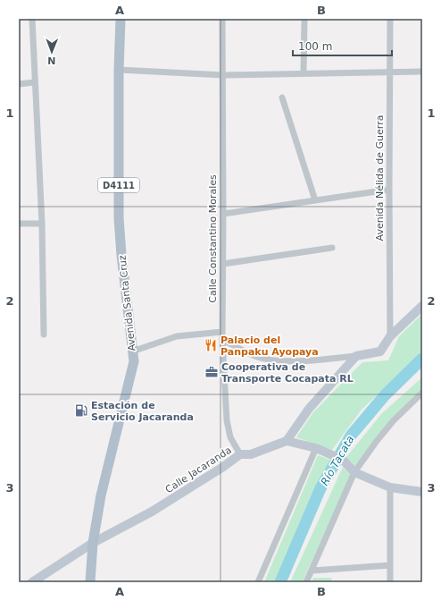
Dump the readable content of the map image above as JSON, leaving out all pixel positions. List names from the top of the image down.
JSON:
{
  "streets": {
    "main road": ["D4111", "Avenida Santa Cruz"],
    "street": ["Avenida Nélida de Guerra", "Calle Constantino Morales", "Calle Jacaranda"]
  },
  "crossings": [
    ["Calle Constantino Morales", "Calle Jacaranda"],
    ["Avenida Santa Cruz", "Calle Jacaranda"]
  ],
  "water": ["Río Tacata"],
  "places": {
    "restaurant": ["Palacio del Panpaku Ayopaya"],
    "office": ["Cooperativa de Transporte Cocapata RL"],
    "fuel station": ["Estación de Servicio Jacaranda"]
  },
  "scale_bar": "100 m",
  "north": "bottom",
  "grid": {
    "columns": ["A", "B"],
    "rows": ["1", "2", "3"]
  }
}
